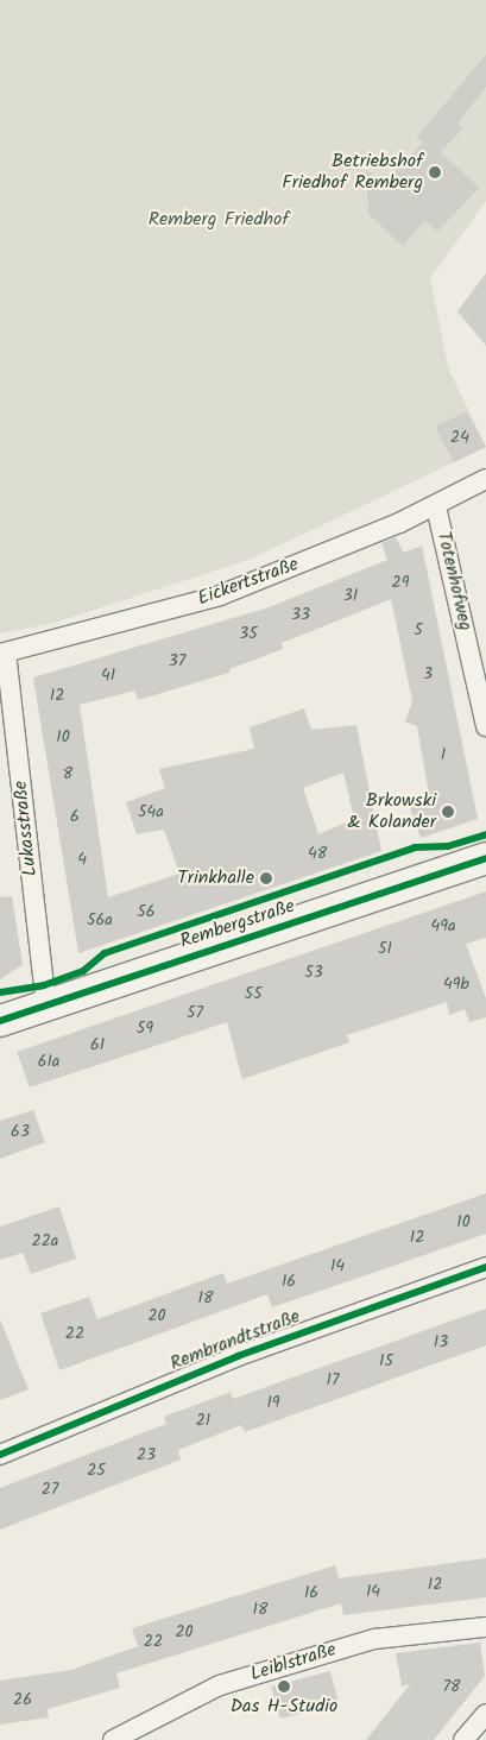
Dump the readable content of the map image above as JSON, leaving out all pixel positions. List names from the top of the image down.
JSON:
{
  "streets": {
    "main road": ["Rembergstraße"],
    "street": [
      "Totenhofweg",
      "Eickertstraße",
      "Lukasstraße",
      "Rembrandtstraße",
      "Leiblstraße"
    ]
  },
  "crossings": [
    ["Totenhofweg", "Eickertstraße"],
    ["Eickertstraße", "Lukasstraße"],
    ["Lukasstraße", "Rembergstraße"]
  ],
  "parks": ["Remberg Friedhof"],
  "places": [
    "Betriebshof Friedhof Remberg",
    "Brkowski & Kolander",
    "Trinkhalle",
    "Das H-Studio"
  ],
  "house_numbers": [
    "24",
    "29",
    "31",
    "33",
    "5",
    "35",
    "37",
    "3",
    "41",
    "12",
    "10",
    "1",
    "8",
    "54a",
    "6",
    "48",
    "4",
    "56",
    "56a",
    "49a",
    "51",
    "53",
    "49b",
    "55",
    "57",
    "59",
    "61",
    "61a",
    "63",
    "10",
    "12",
    "22a",
    "14",
    "16",
    "18",
    "20",
    "22",
    "13",
    "15",
    "17",
    "19",
    "21",
    "23",
    "25",
    "27",
    "12",
    "14",
    "16",
    "18",
    "20",
    "22",
    "78",
    "26"
  ]
}
